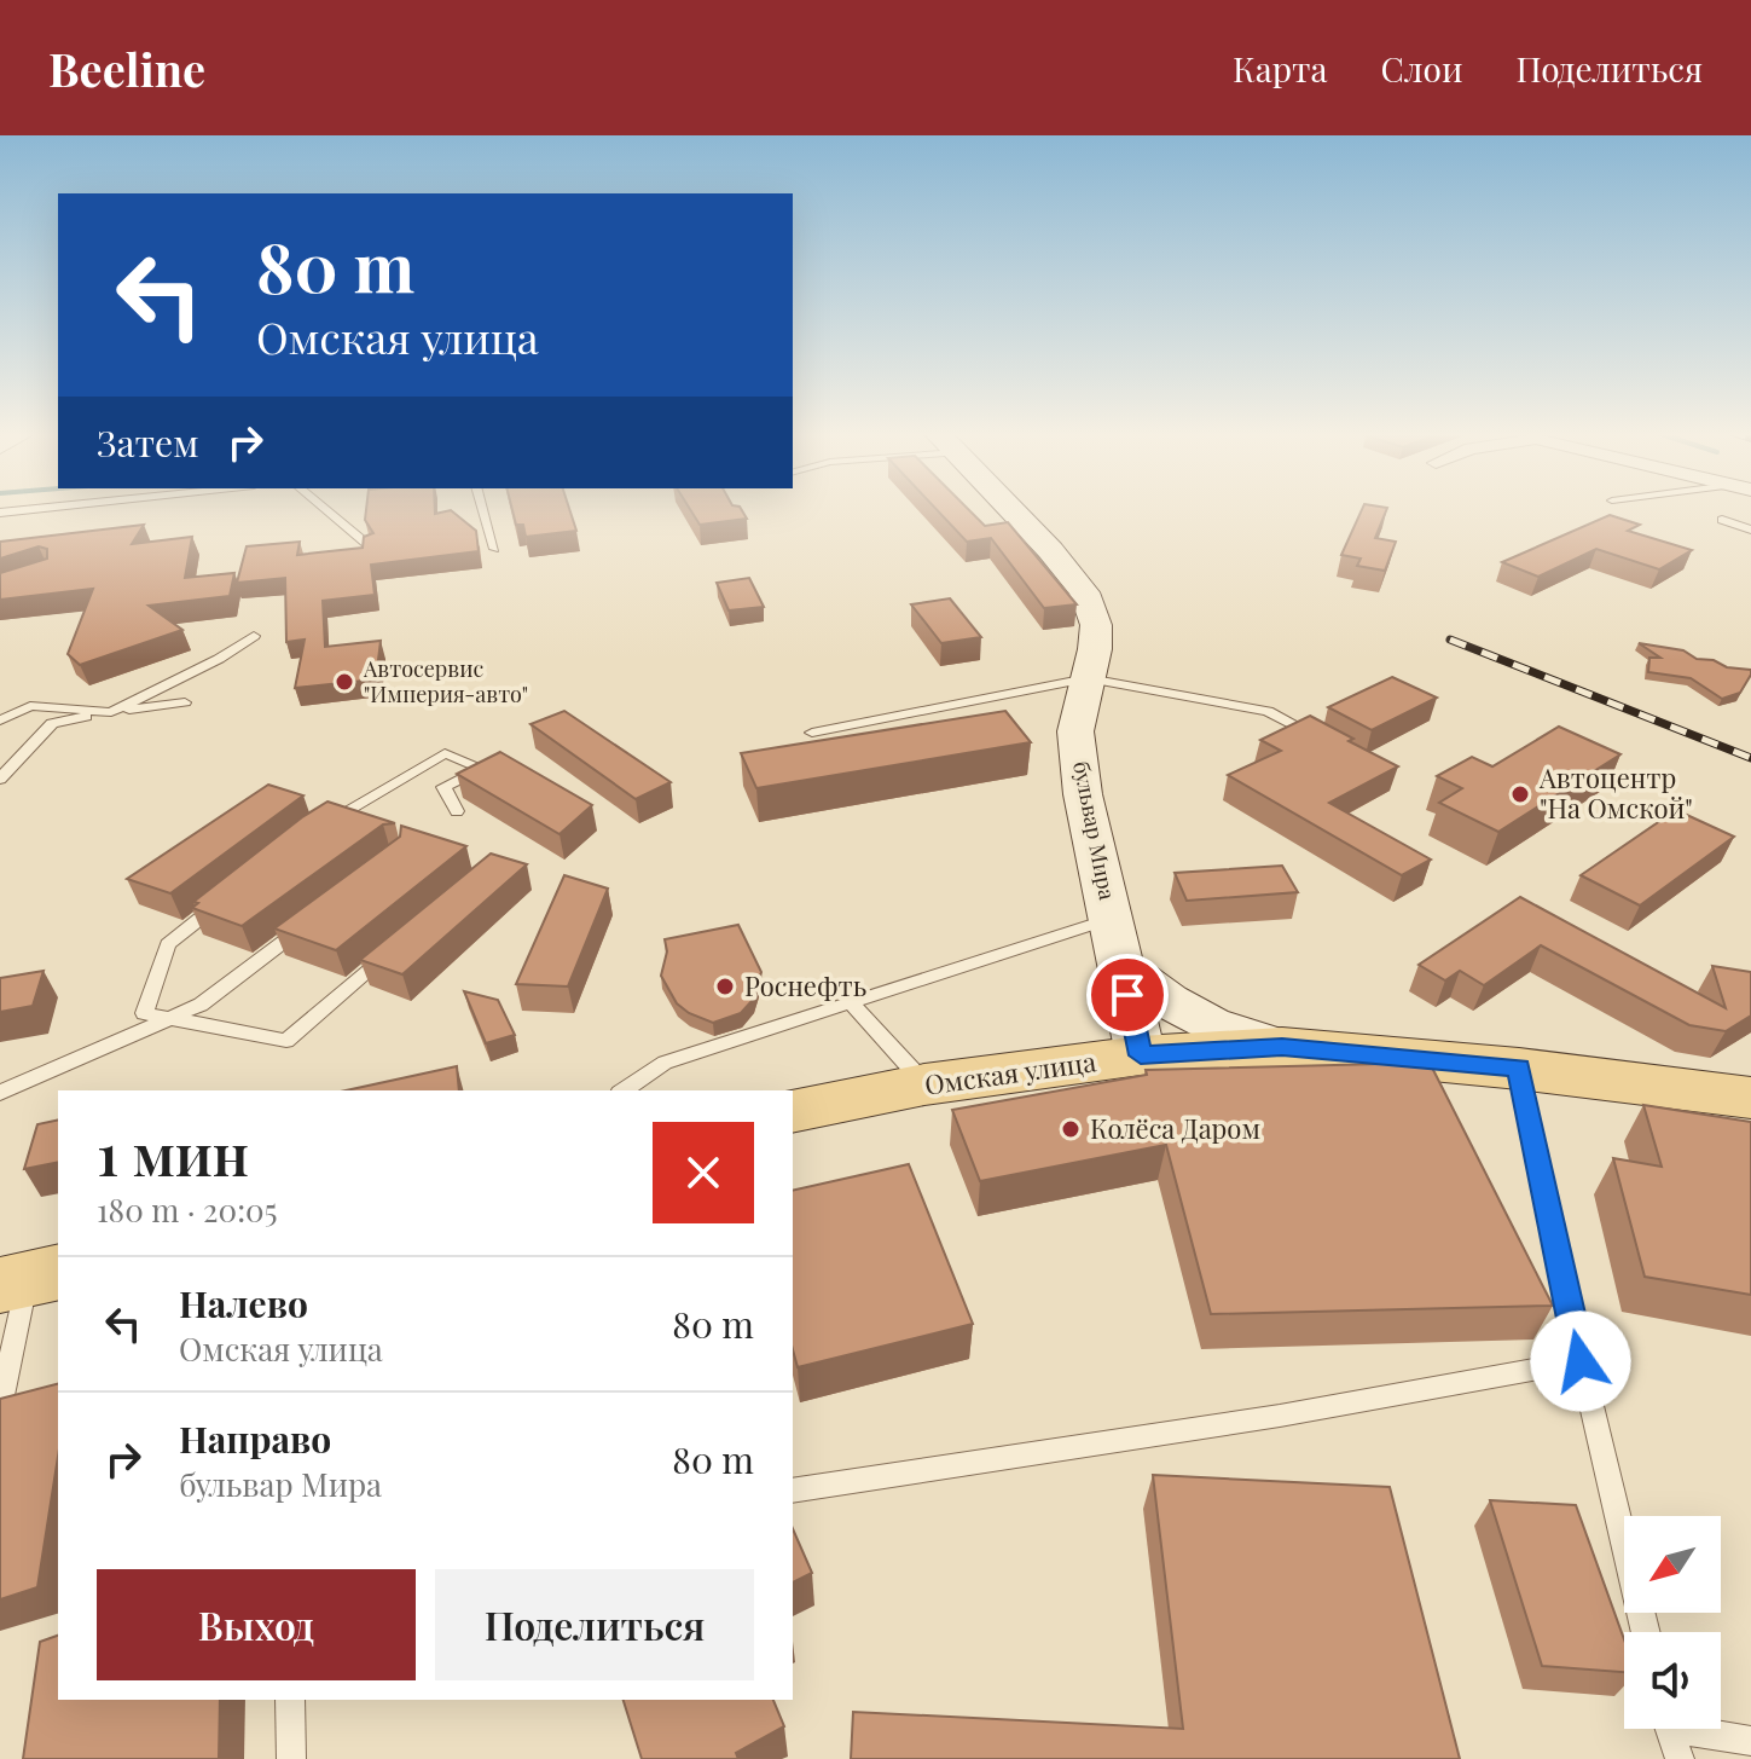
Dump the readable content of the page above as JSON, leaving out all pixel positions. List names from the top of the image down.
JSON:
{
  "streets": {
    "main road": ["Омская улица"],
    "street": ["бульвар Мира"]
  },
  "crossings": [
    ["бульвар Мира", "Омская улица"]
  ],
  "places": [
    "Автосервис \"Империя-авто\"",
    "Автоцентр \"На Омской\"",
    "Роснефть",
    "Колёса Даром"
  ],
  "north": "bottom left",
  "page": {
    "header": "Beeline",
    "nav": ["Карта", "Слои", "Поделиться"],
    "turn": ["80 m", "Омская улица"],
    "then": "Затем",
    "heading": ["1 мин", "180 m · 20:05"],
    "list": [
      {
        "name": "Налево",
        "note": "Омская улица",
        "value": "80 m"
      },
      {
        "name": "Направо",
        "note": "бульвар Мира",
        "value": "80 m"
      }
    ],
    "buttons": ["Выход", "Поделиться"]
  }
}
